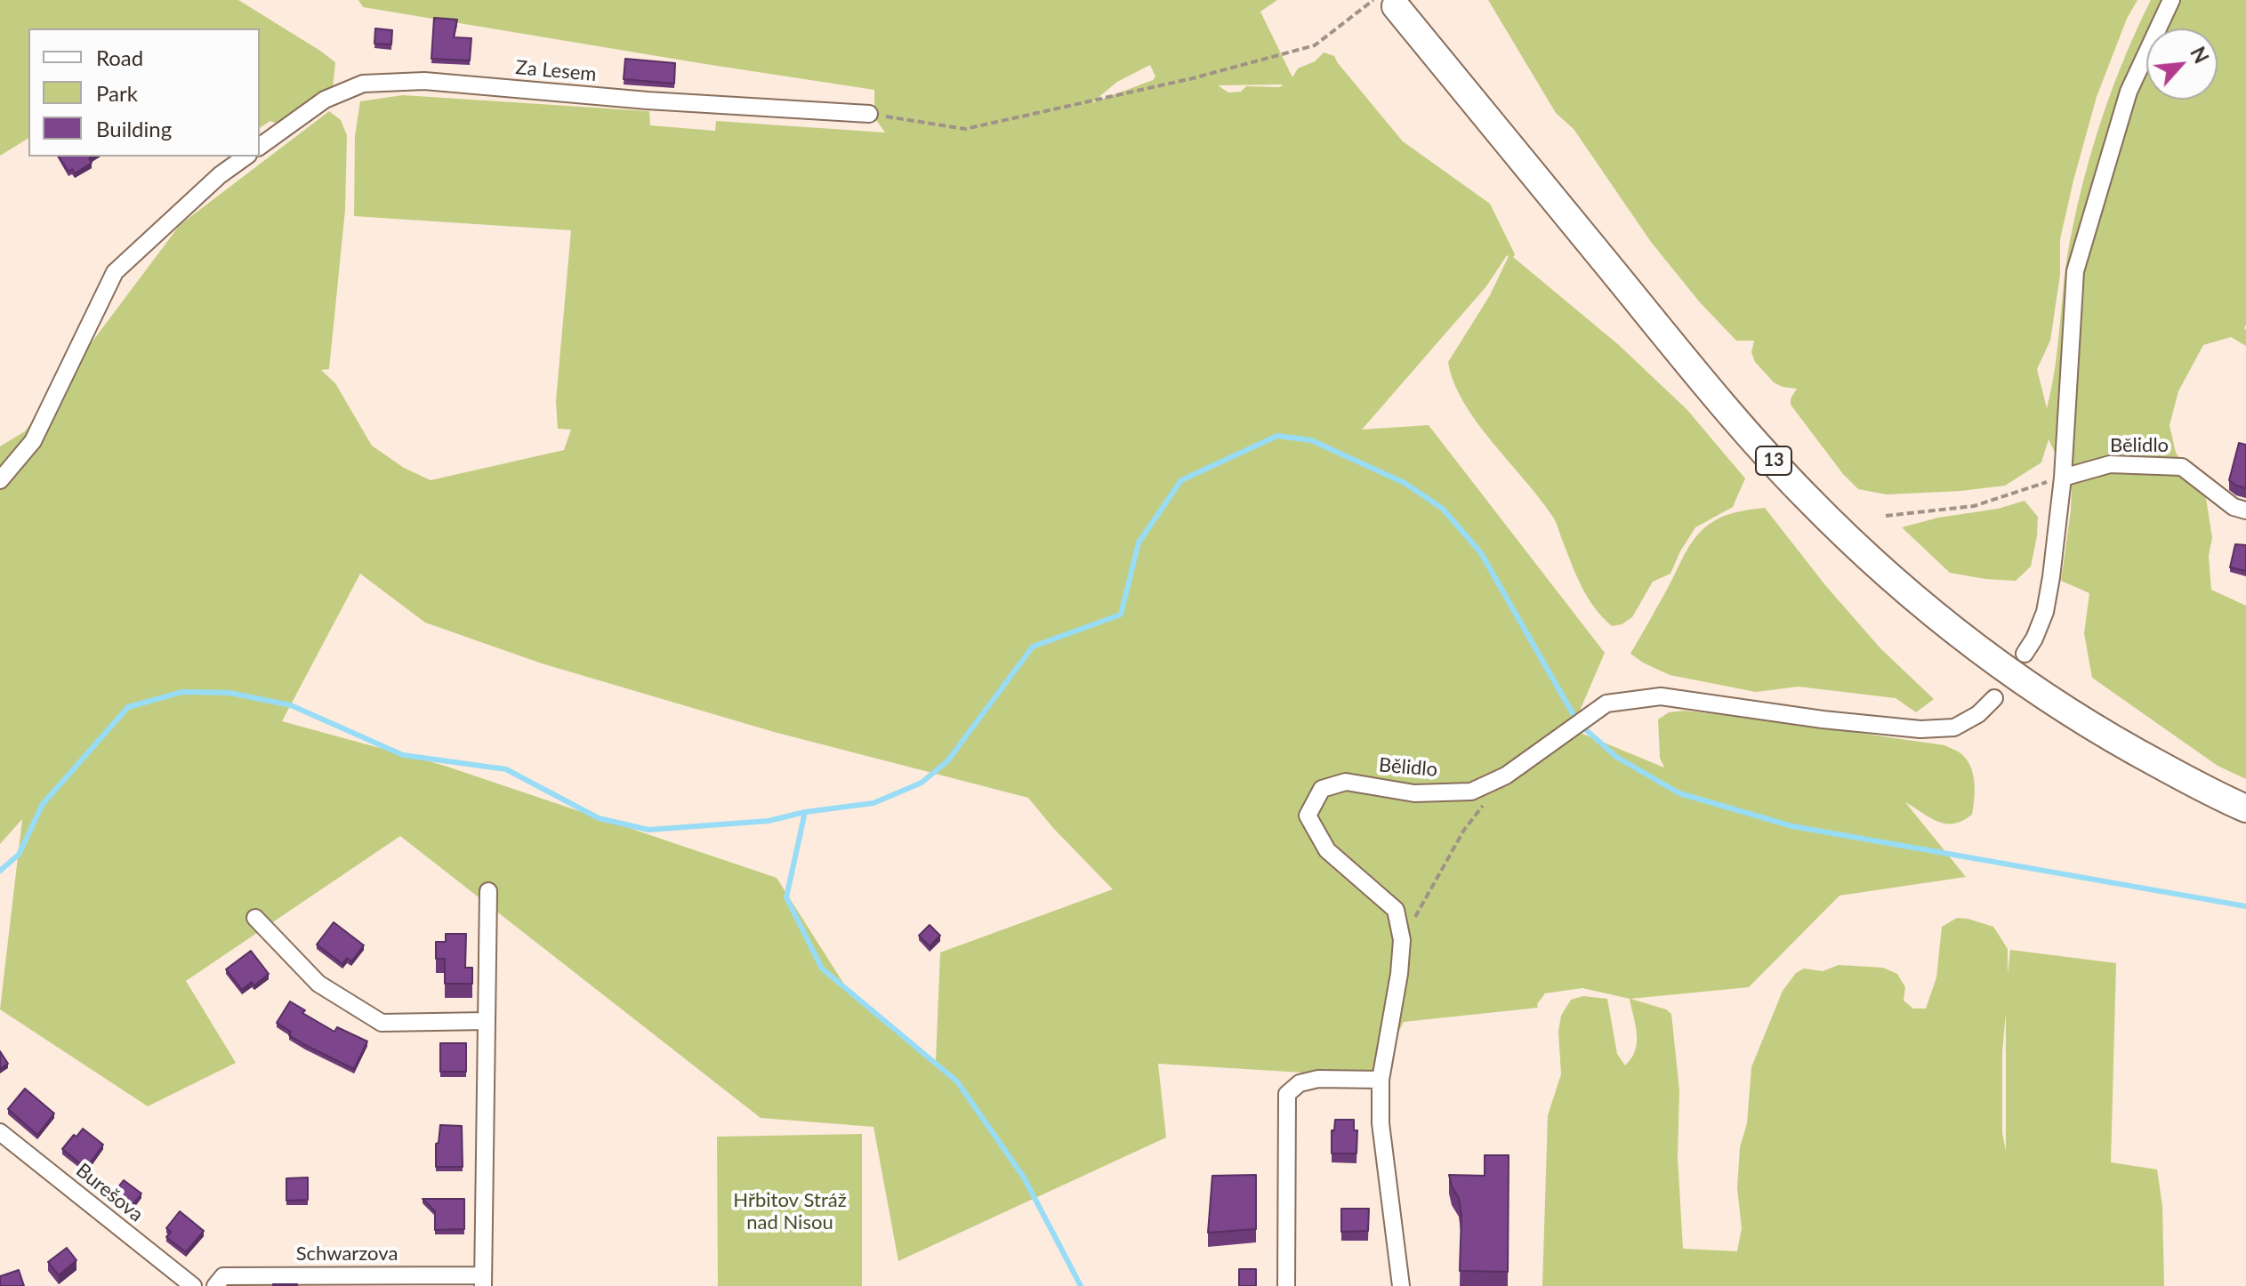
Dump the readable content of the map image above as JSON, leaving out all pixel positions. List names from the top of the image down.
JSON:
{
  "streets": {
    "main road": ["13"],
    "street": [
      "Za Lesem",
      "Bělidlo",
      "Burešova",
      "Schwarzova"
    ]
  },
  "parks": ["Hřbitov Stráž nad Nisou"],
  "legend": ["Road", "Park", "Building"],
  "north": "top right"
}
